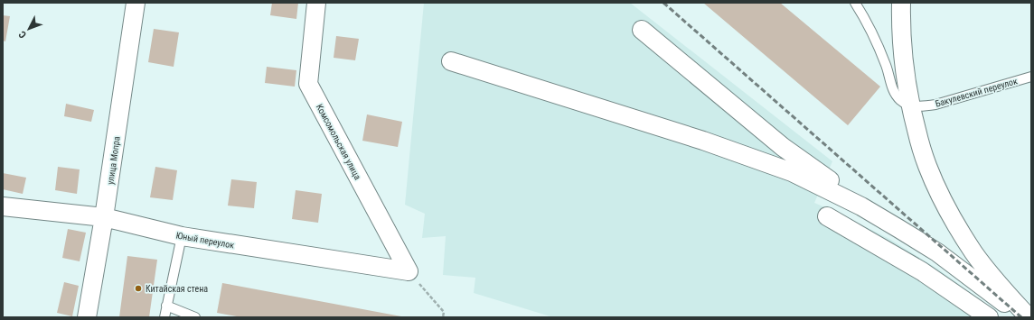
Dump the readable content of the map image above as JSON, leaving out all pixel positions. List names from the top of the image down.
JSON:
{
  "streets": {
    "street": ["Комсомольская улица", "улица Мопра", "Юный переулок"],
    "lane": ["Бакулевский переулок"]
  },
  "crossings": [
    ["Комсомольская улица", "Юный переулок"],
    ["улица Мопра", "Юный переулок"]
  ],
  "places": ["Китайская стена"],
  "north": "bottom left"
}
